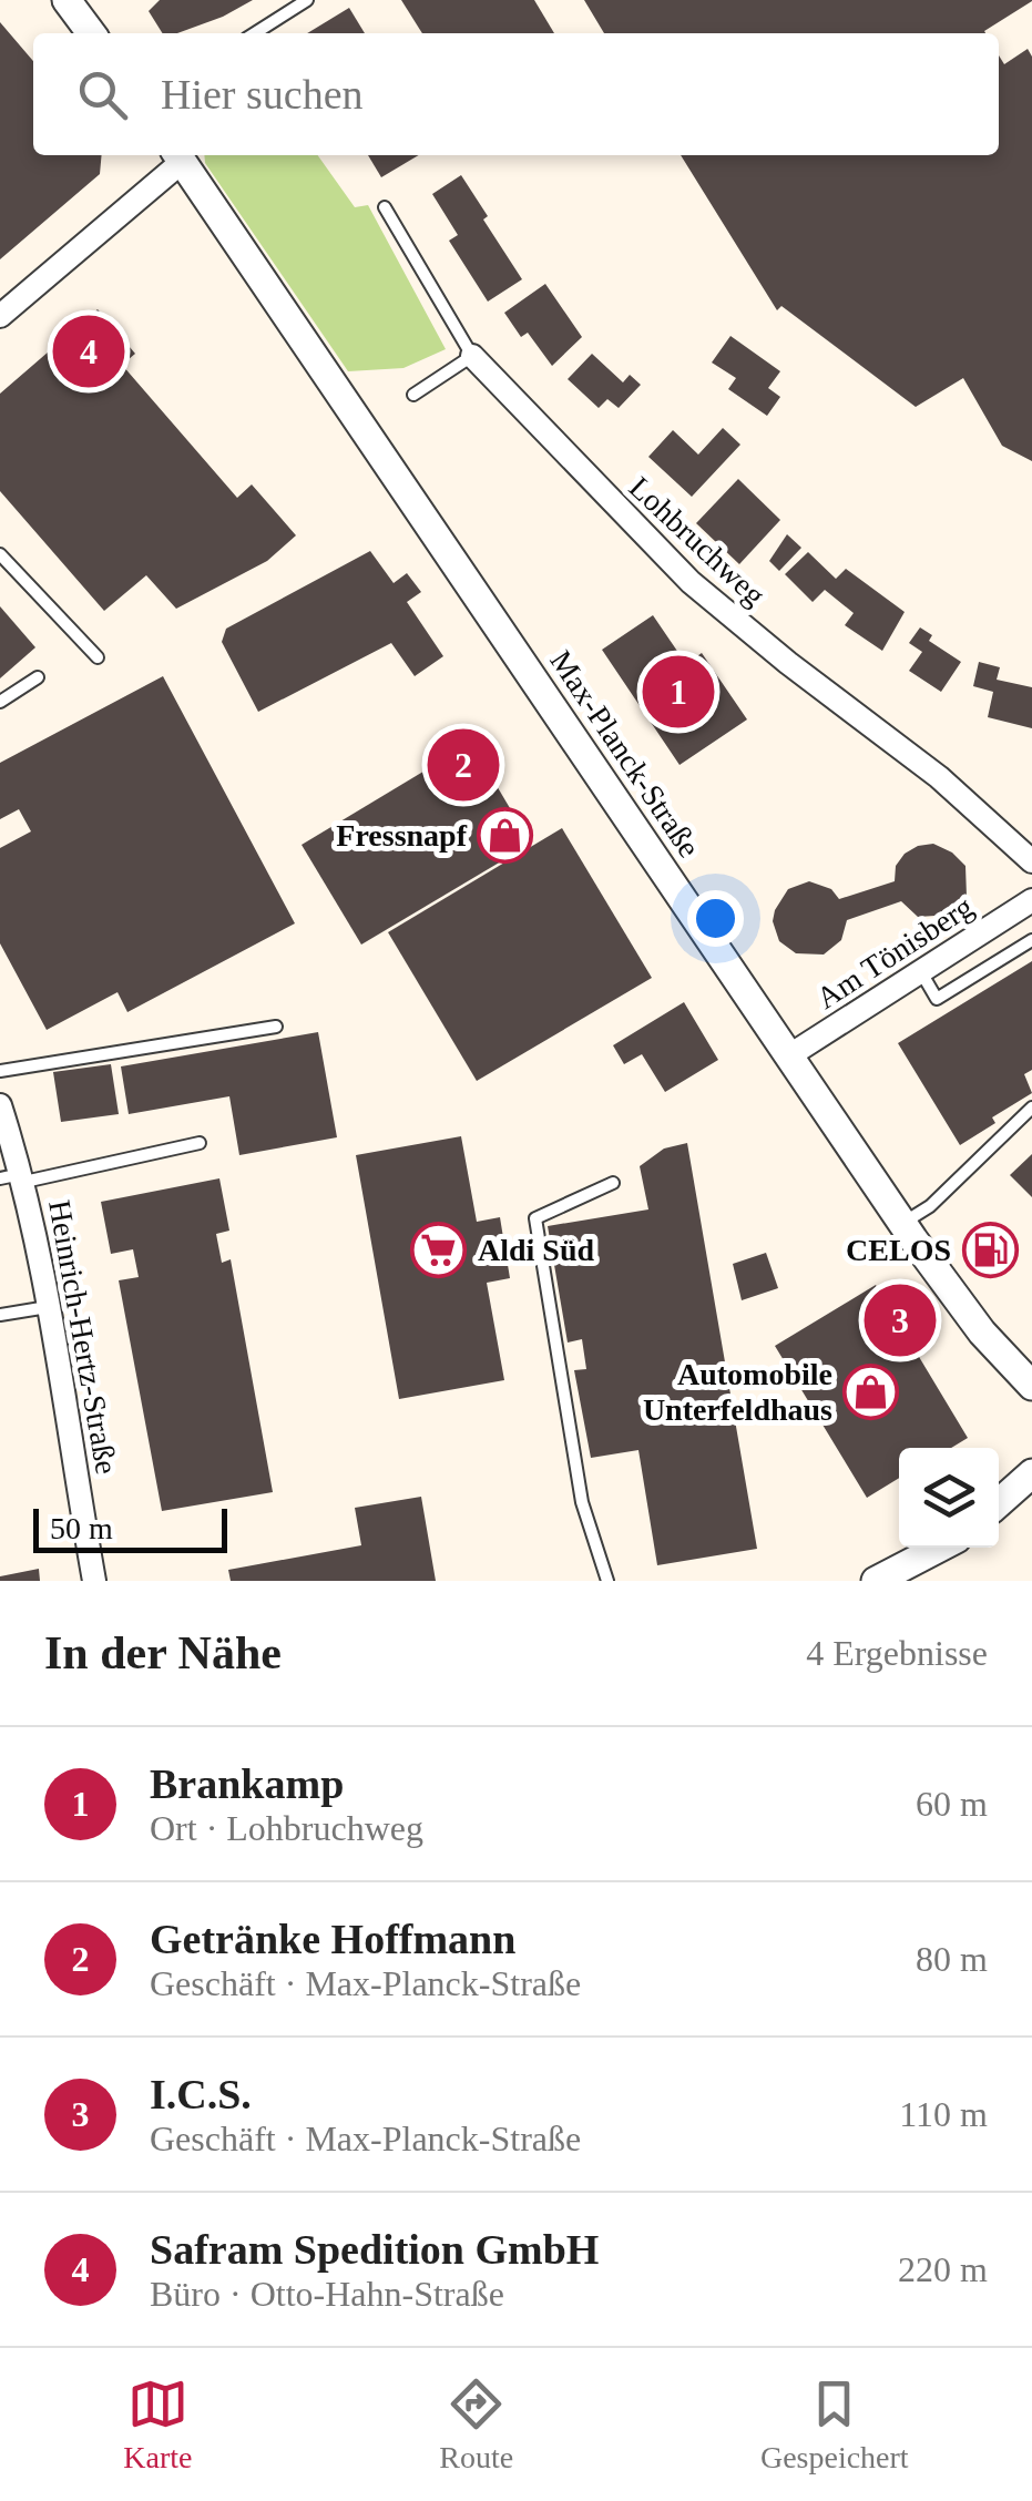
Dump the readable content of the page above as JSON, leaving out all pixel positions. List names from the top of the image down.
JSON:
{
  "streets": {
    "street": [
      "Lohbruchweg",
      "Max-Planck-Straße",
      "Am Tönisberg",
      "Heinrich-Hertz-Straße"
    ]
  },
  "crossings": [
    ["Max-Planck-Straße", "Am Tönisberg"]
  ],
  "places": {
    "shop": ["Fressnapf", "Automobile Unterfeldhaus"],
    "supermarket": ["Aldi Süd"],
    "fuel station": ["CELOS"]
  },
  "scale_bar": "50 m",
  "page": {
    "search": "Hier suchen",
    "pins": [
      "4",
      "1",
      "2",
      "3"
    ],
    "scale": "50 m",
    "heading": ["In der Nähe", "4 Ergebnisse"],
    "list": [
      {
        "mark": "1",
        "name": "Brankamp",
        "note": "Ort · Lohbruchweg",
        "value": "60 m"
      },
      {
        "mark": "2",
        "name": "Getränke Hoffmann",
        "note": "Geschäft · Max-Planck-Straße",
        "value": "80 m"
      },
      {
        "mark": "3",
        "name": "I.C.S.",
        "note": "Geschäft · Max-Planck-Straße",
        "value": "110 m"
      },
      {
        "mark": "4",
        "name": "Safram Spedition GmbH",
        "note": "Büro · Otto-Hahn-Straße",
        "value": "220 m"
      }
    ],
    "nav": ["Karte", "Route", "Gespeichert"]
  }
}
